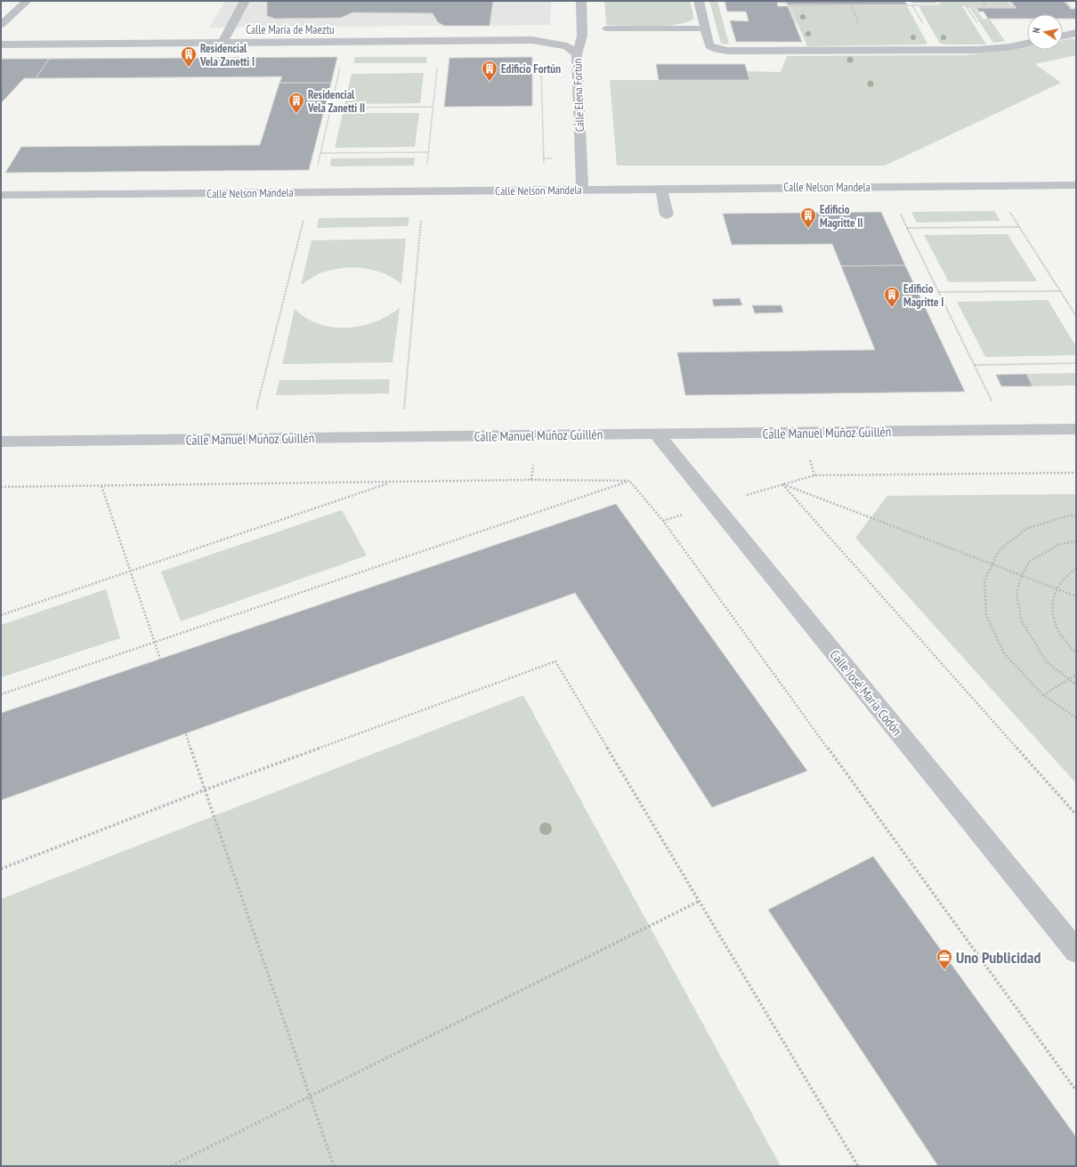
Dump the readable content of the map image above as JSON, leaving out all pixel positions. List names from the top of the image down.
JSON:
{
  "streets": {
    "street": [
      "Calle María de Maeztu",
      "Calle Elena Fortún",
      "Calle Nelson Mandela",
      "Calle Manuel Muñoz Guillén",
      "Calle José María Codón"
    ]
  },
  "crossings": [
    ["Calle María de Maeztu", "Calle Elena Fortún"],
    ["Calle Elena Fortún", "Calle Nelson Mandela"],
    ["Calle Manuel Muñoz Guillén", "Calle José María Codón"]
  ],
  "places": {
    "building": [
      "Residencial Vela Zanetti I",
      "Edificio Fortún",
      "Residencial Vela Zanetti II",
      "Edificio Magritte II",
      "Edificio Magritte I"
    ],
    "office": ["Uno Publicidad"]
  },
  "north": "left"
}
